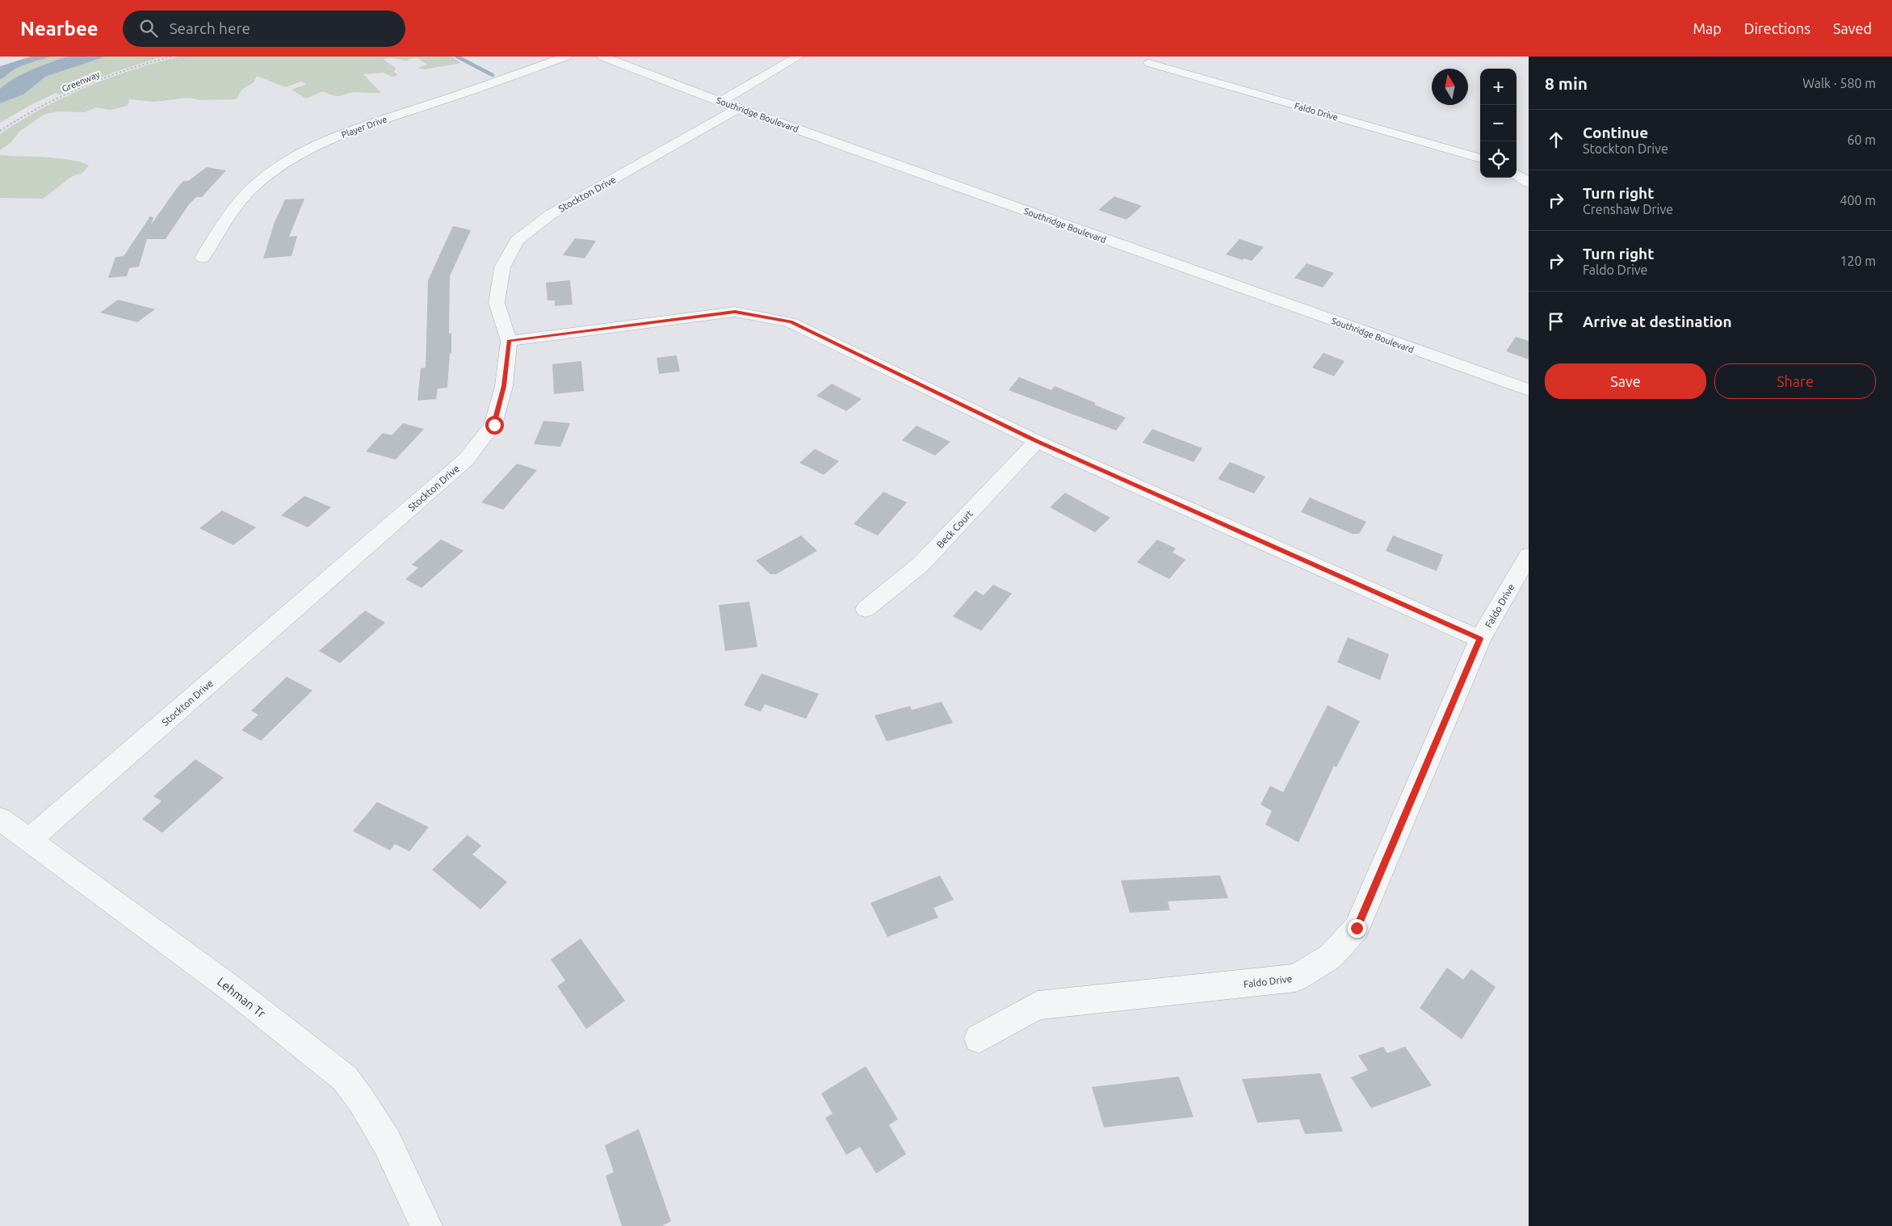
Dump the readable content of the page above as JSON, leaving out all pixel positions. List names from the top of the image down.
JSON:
{
  "streets": {
    "street": [
      "Faldo Drive",
      "Southridge Boulevard",
      "Player Drive",
      "Stockton Drive",
      "Beck Court",
      "Lehman Tr"
    ],
    "path": ["Greenway"]
  },
  "crossings": [
    ["Southridge Boulevard", "Stockton Drive"],
    ["Stockton Drive", "Lehman Tr"]
  ],
  "north": "top",
  "page": {
    "header": "Nearbee",
    "search": "Search here",
    "nav": ["Map", "Directions", "Saved"],
    "heading": ["8 min", "Walk · 580 m"],
    "map_buttons": ["+", "−"],
    "list": [
      ["Continue", "Stockton Drive", "60 m"],
      ["Turn right", "Crenshaw Drive", "400 m"],
      ["Turn right", "Faldo Drive", "120 m"],
      "Arrive at destination"
    ],
    "buttons": ["Save", "Share"]
  }
}
